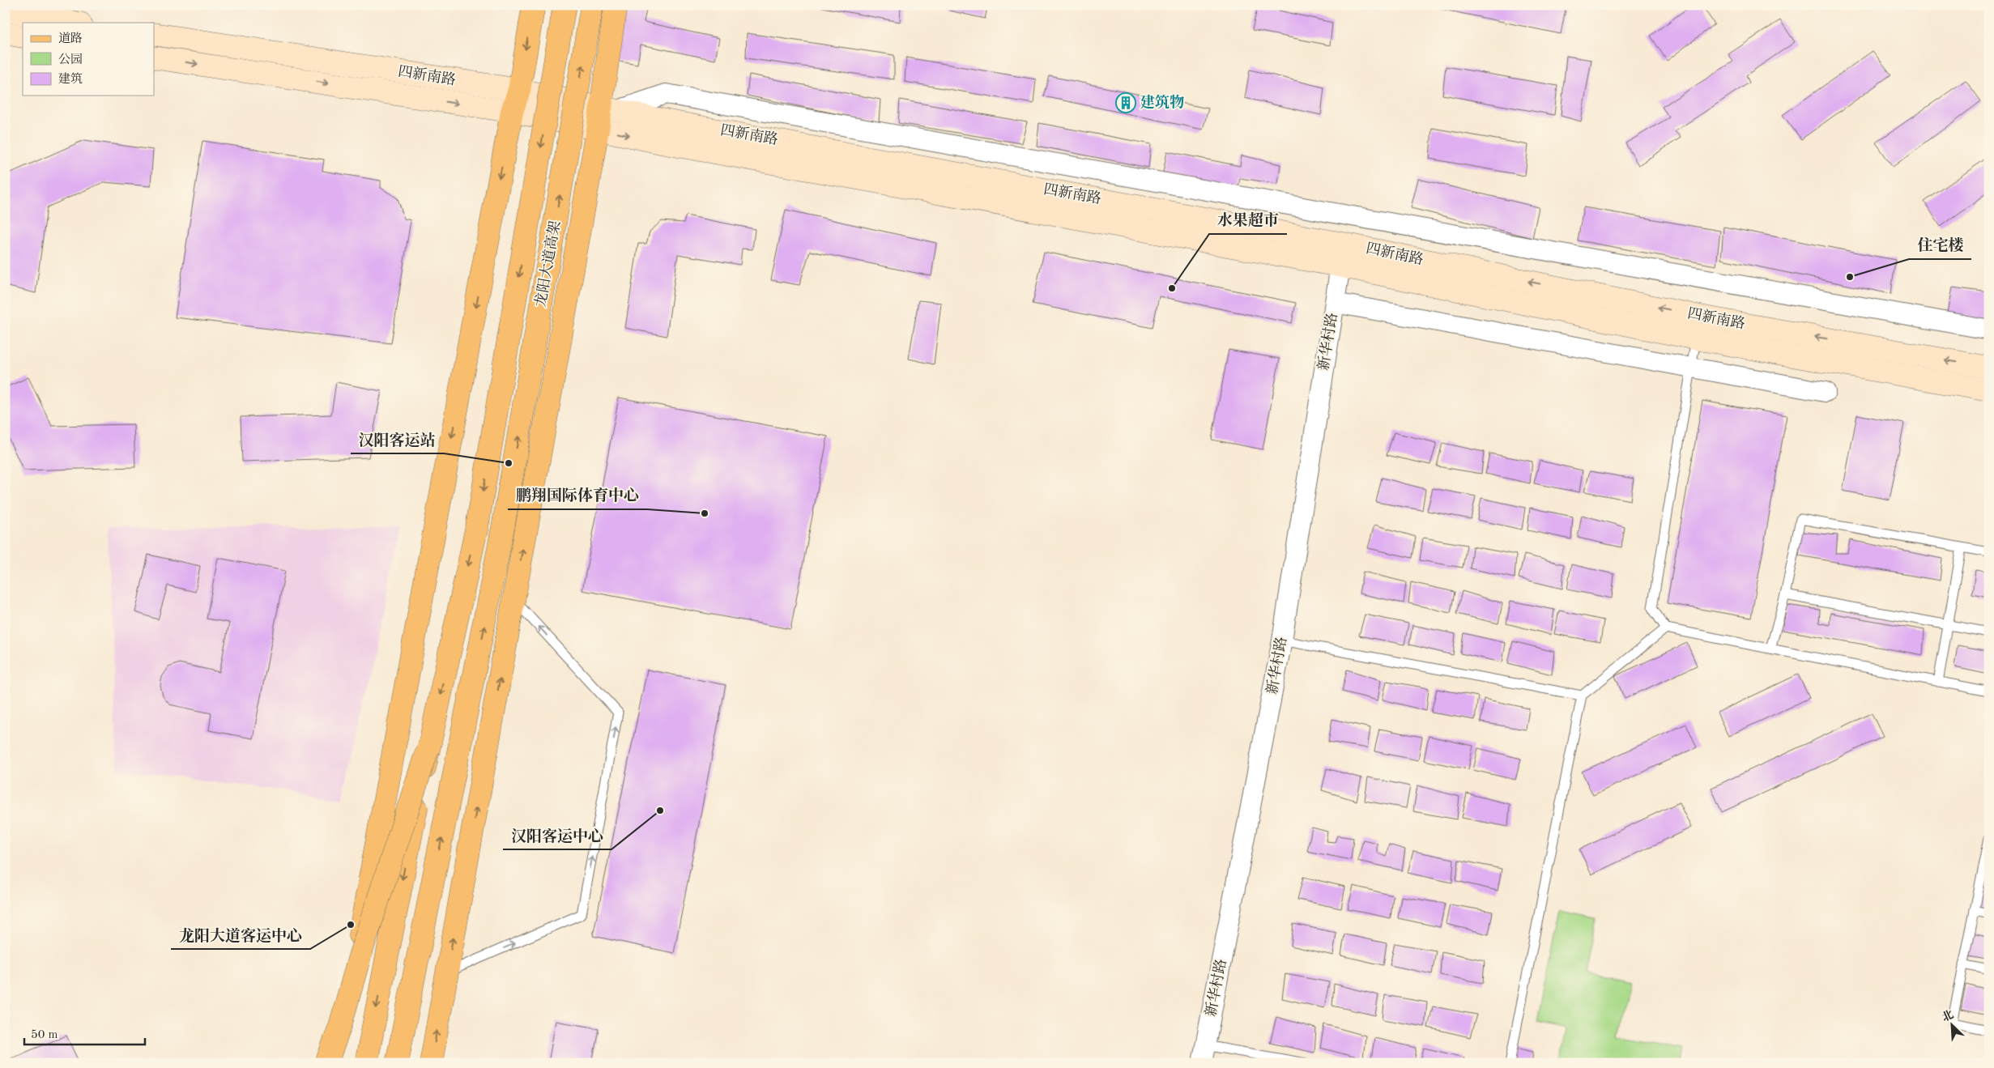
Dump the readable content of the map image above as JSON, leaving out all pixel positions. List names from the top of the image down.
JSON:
{
  "streets": {
    "main road": ["四新南路", "龙阳大道高架"],
    "street": ["新华村路"]
  },
  "crossings": [
    ["四新南路", "新华村路"]
  ],
  "places": {
    "building": ["建筑物"],
    "other": [
      "住宅楼",
      "水果超市",
      "汉阳客运站",
      "鹏翔国际体育中心",
      "汉阳客运中心",
      "龙阳大道客运中心"
    ]
  },
  "legend": ["道路", "公园", "建筑"],
  "scale_bar": "50 m",
  "north": "top left"
}
